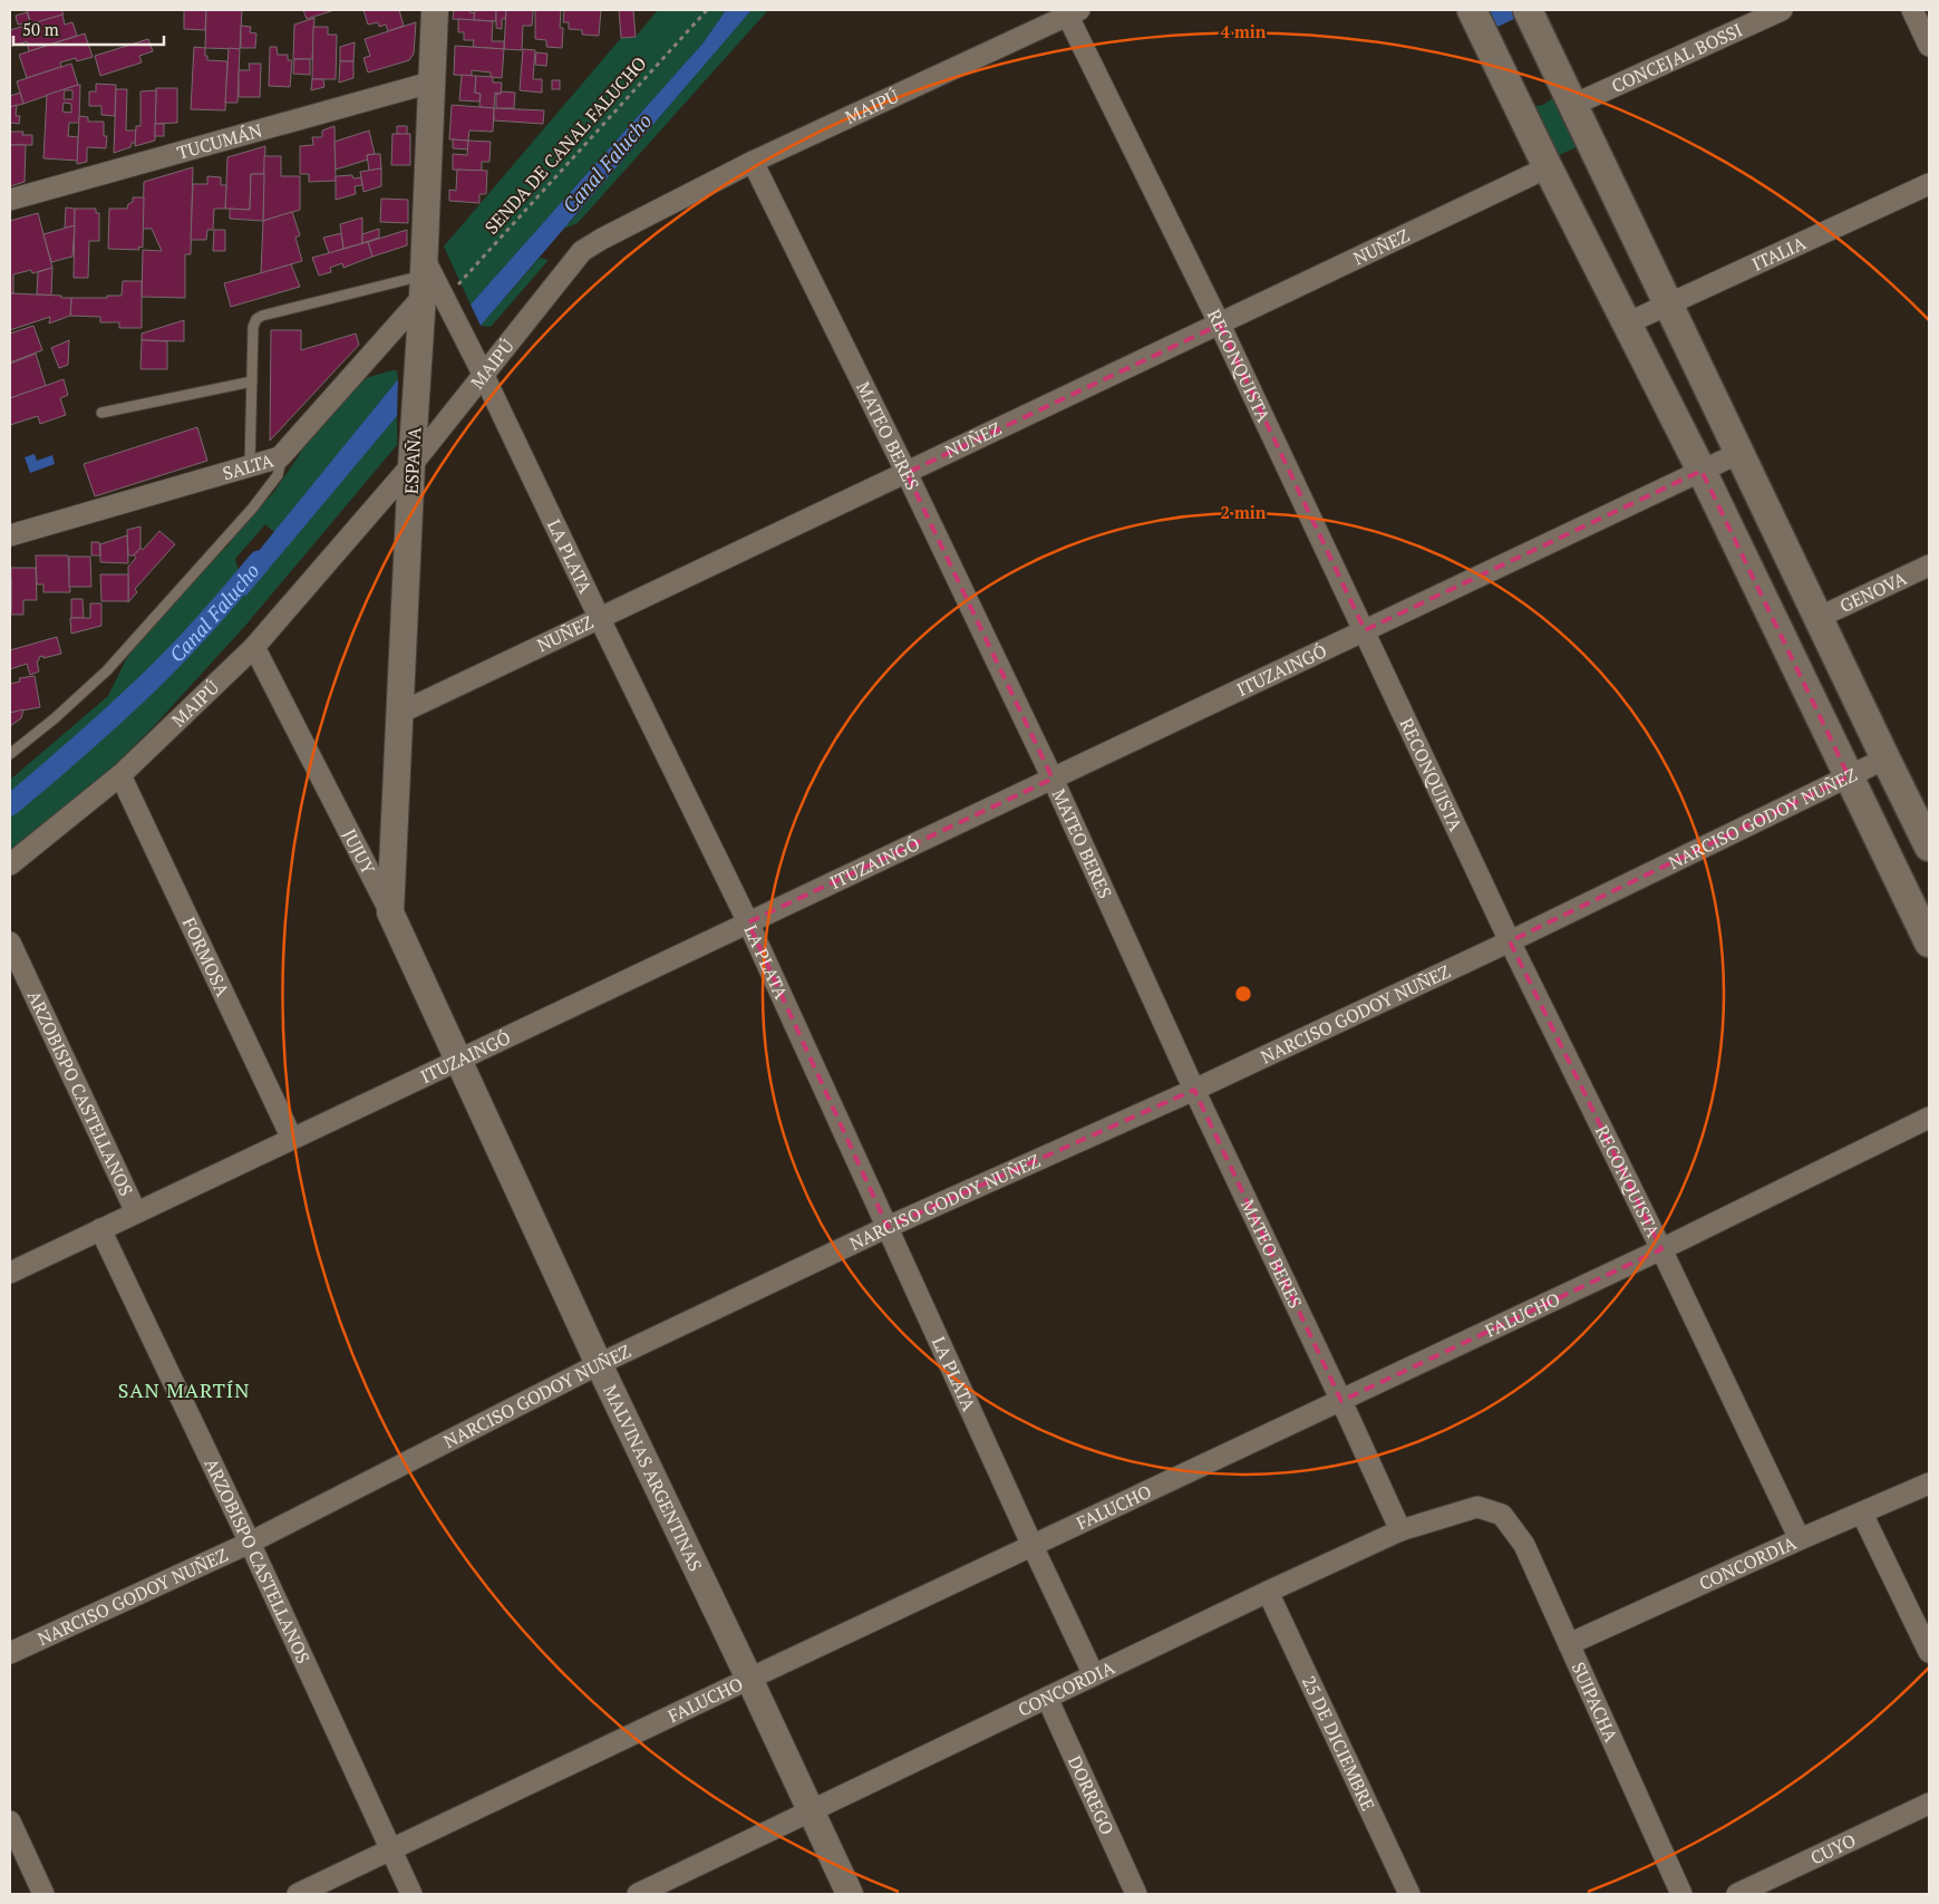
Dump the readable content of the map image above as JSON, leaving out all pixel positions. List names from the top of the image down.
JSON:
{
  "streets": {
    "street": [
      "CONCEJAL BOSSI",
      "MAIPÚ",
      "TUCUMÁN",
      "NUÑEZ",
      "ITALIA",
      "RECONQUISTA",
      "MATEO BERES",
      "ESPAÑA",
      "SALTA",
      "LA PLATA",
      "GENOVA",
      "ITUZAINGÓ",
      "NARCISO GODOY NUÑEZ",
      "JUJUY",
      "FORMOSA",
      "ARZOBISPO CASTELLANOS",
      "FALUCHO",
      "MALVINAS ARGENTINAS",
      "CONCORDIA",
      "SUIPACHA",
      "25 DE DICIEMBRE",
      "DORREGO",
      "CUYO"
    ],
    "path": ["SENDA DE CANAL FALUCHO"]
  },
  "crossings": [
    ["MAIPÚ", "RECONQUISTA"],
    ["MAIPÚ", "MATEO BERES"],
    ["MAIPÚ", "ESPAÑA"],
    ["MAIPÚ", "LA PLATA"],
    ["MAIPÚ", "JUJUY"],
    ["MAIPÚ", "FORMOSA"],
    ["TUCUMÁN", "ESPAÑA"],
    ["SENDA DE CANAL FALUCHO", "ESPAÑA"],
    ["SENDA DE CANAL FALUCHO", "SALTA"],
    ["SENDA DE CANAL FALUCHO", "LA PLATA"],
    ["NUÑEZ", "RECONQUISTA"],
    ["NUÑEZ", "MATEO BERES"],
    ["NUÑEZ", "ESPAÑA"],
    ["NUÑEZ", "LA PLATA"],
    ["RECONQUISTA", "ITUZAINGÓ"],
    ["RECONQUISTA", "NARCISO GODOY NUÑEZ"],
    ["RECONQUISTA", "FALUCHO"],
    ["RECONQUISTA", "CONCORDIA"],
    ["MATEO BERES", "ITUZAINGÓ"],
    ["MATEO BERES", "NARCISO GODOY NUÑEZ"],
    ["MATEO BERES", "FALUCHO"],
    ["MATEO BERES", "CONCORDIA"],
    ["ESPAÑA", "SALTA"],
    ["ESPAÑA", "LA PLATA"],
    ["ESPAÑA", "JUJUY"],
    ["SALTA", "LA PLATA"],
    ["LA PLATA", "ITUZAINGÓ"],
    ["LA PLATA", "NARCISO GODOY NUÑEZ"],
    ["LA PLATA", "FALUCHO"],
    ["LA PLATA", "CONCORDIA"],
    ["ITUZAINGÓ", "JUJUY"],
    ["ITUZAINGÓ", "FORMOSA"],
    ["ITUZAINGÓ", "ARZOBISPO CASTELLANOS"],
    ["ITUZAINGÓ", "MALVINAS ARGENTINAS"],
    ["NARCISO GODOY NUÑEZ", "ARZOBISPO CASTELLANOS"],
    ["NARCISO GODOY NUÑEZ", "MALVINAS ARGENTINAS"],
    ["JUJUY", "MALVINAS ARGENTINAS"],
    ["ARZOBISPO CASTELLANOS", "FALUCHO"],
    ["FALUCHO", "MALVINAS ARGENTINAS"],
    ["MALVINAS ARGENTINAS", "CONCORDIA"],
    ["CONCORDIA", "SUIPACHA"],
    ["CONCORDIA", "25 DE DICIEMBRE"],
    ["CONCORDIA", "DORREGO"]
  ],
  "districts": ["SAN MARTÍN"],
  "water": ["Canal Falucho"],
  "scale_bar": "50 m",
  "rings": ["4 min", "2 min"]
}
